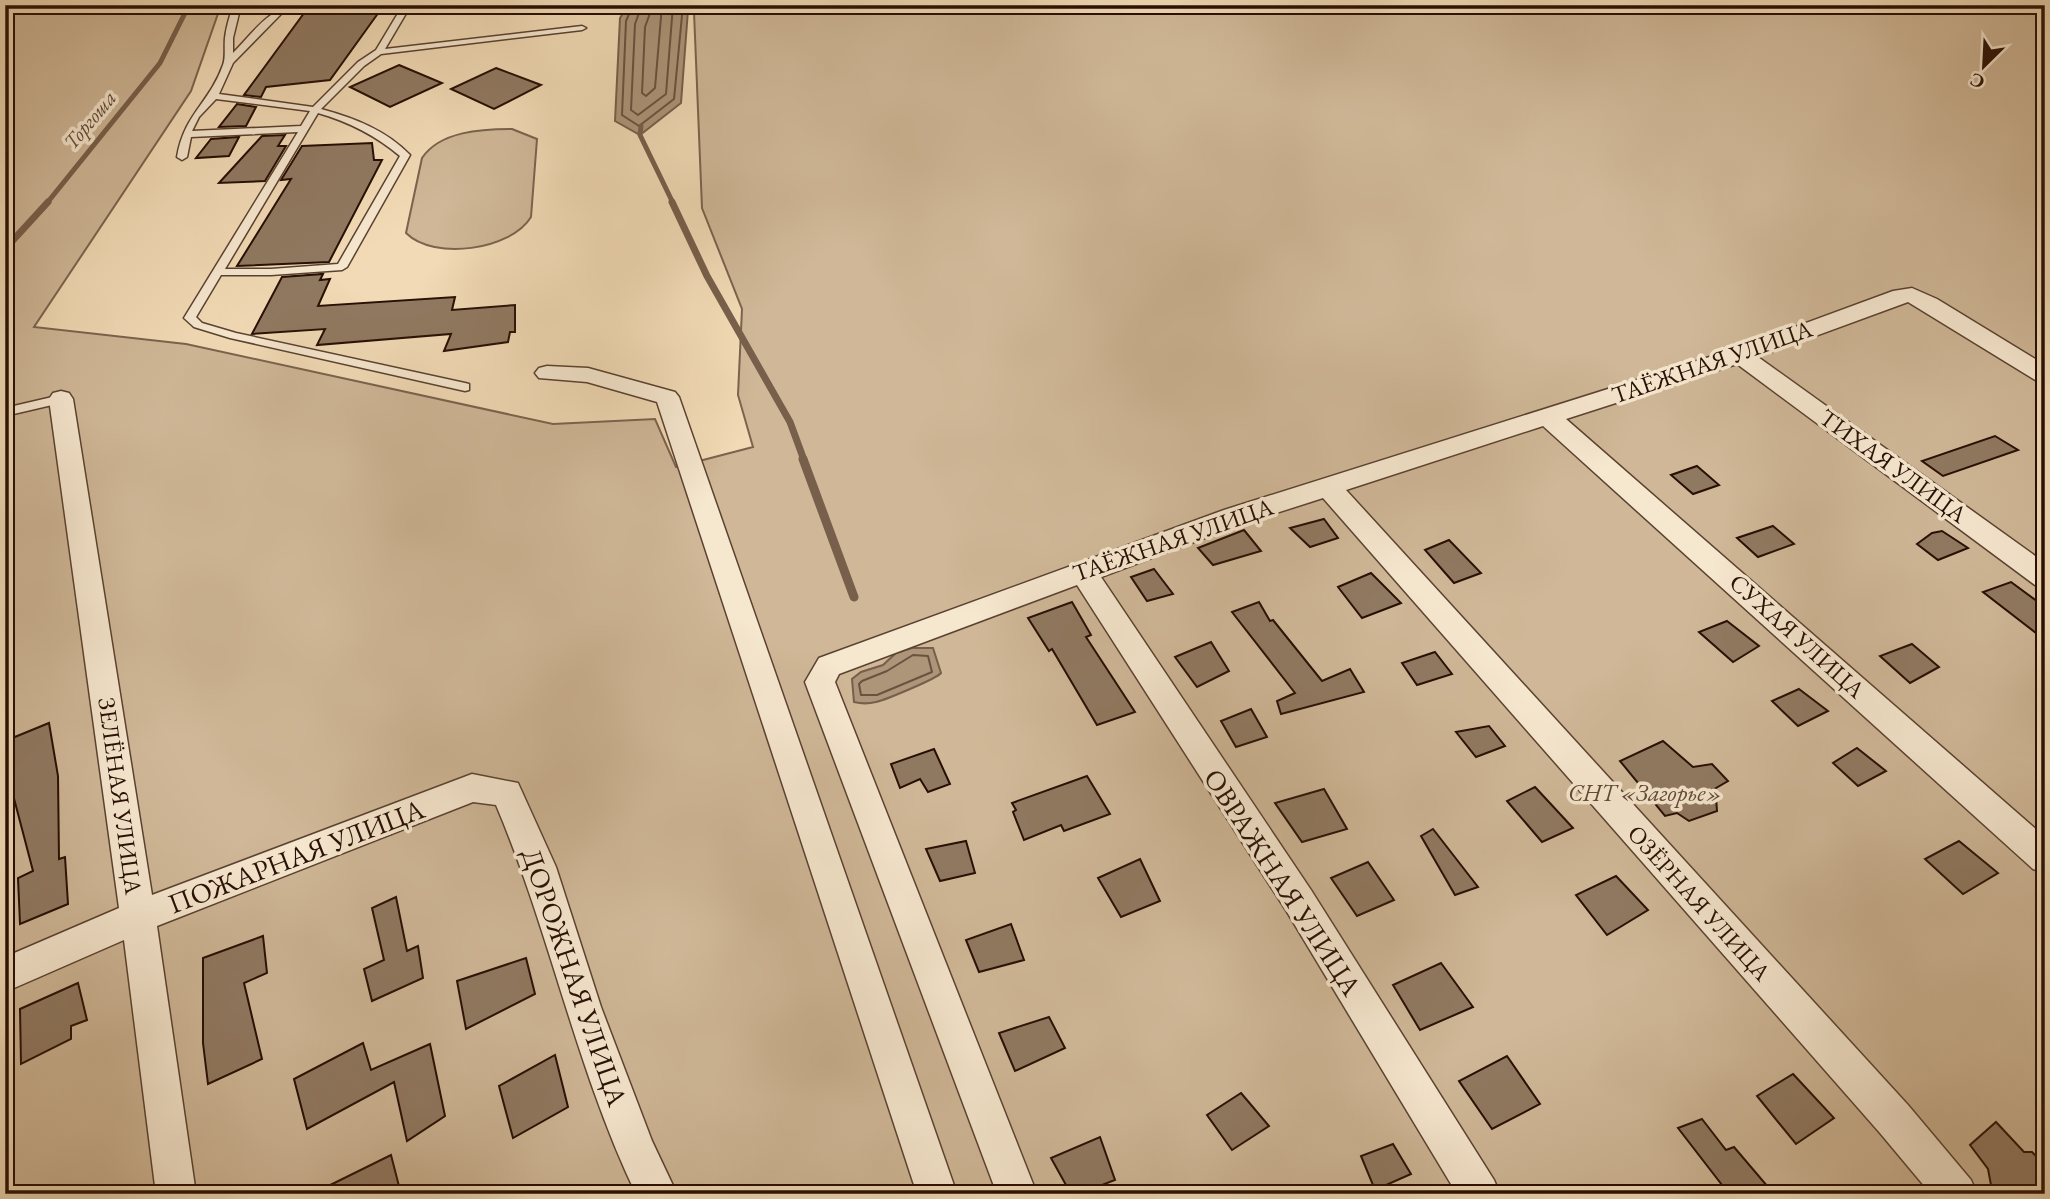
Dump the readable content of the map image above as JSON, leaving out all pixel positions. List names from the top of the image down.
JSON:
{
  "streets": {
    "street": [
      "ТАЁЖНАЯ УЛИЦА",
      "ТИХАЯ УЛИЦА",
      "СУХАЯ УЛИЦА",
      "ЗЕЛЁНАЯ УЛИЦА",
      "ПОЖАРНАЯ УЛИЦА",
      "ОВРАЖНАЯ УЛИЦА",
      "ОЗЁРНАЯ УЛИЦА",
      "ДОРОЖНАЯ УЛИЦА"
    ]
  },
  "crossings": [
    ["ТАЁЖНАЯ УЛИЦА", "ТИХАЯ УЛИЦА"],
    ["ТАЁЖНАЯ УЛИЦА", "СУХАЯ УЛИЦА"],
    ["ТАЁЖНАЯ УЛИЦА", "ОВРАЖНАЯ УЛИЦА"],
    ["ТАЁЖНАЯ УЛИЦА", "ОЗЁРНАЯ УЛИЦА"],
    ["ЗЕЛЁНАЯ УЛИЦА", "ПОЖАРНАЯ УЛИЦА"],
    ["ПОЖАРНАЯ УЛИЦА", "ДОРОЖНАЯ УЛИЦА"]
  ],
  "water": ["Торгоша"],
  "parks": ["СНТ «Загорье»"],
  "north": "bottom left"
}
